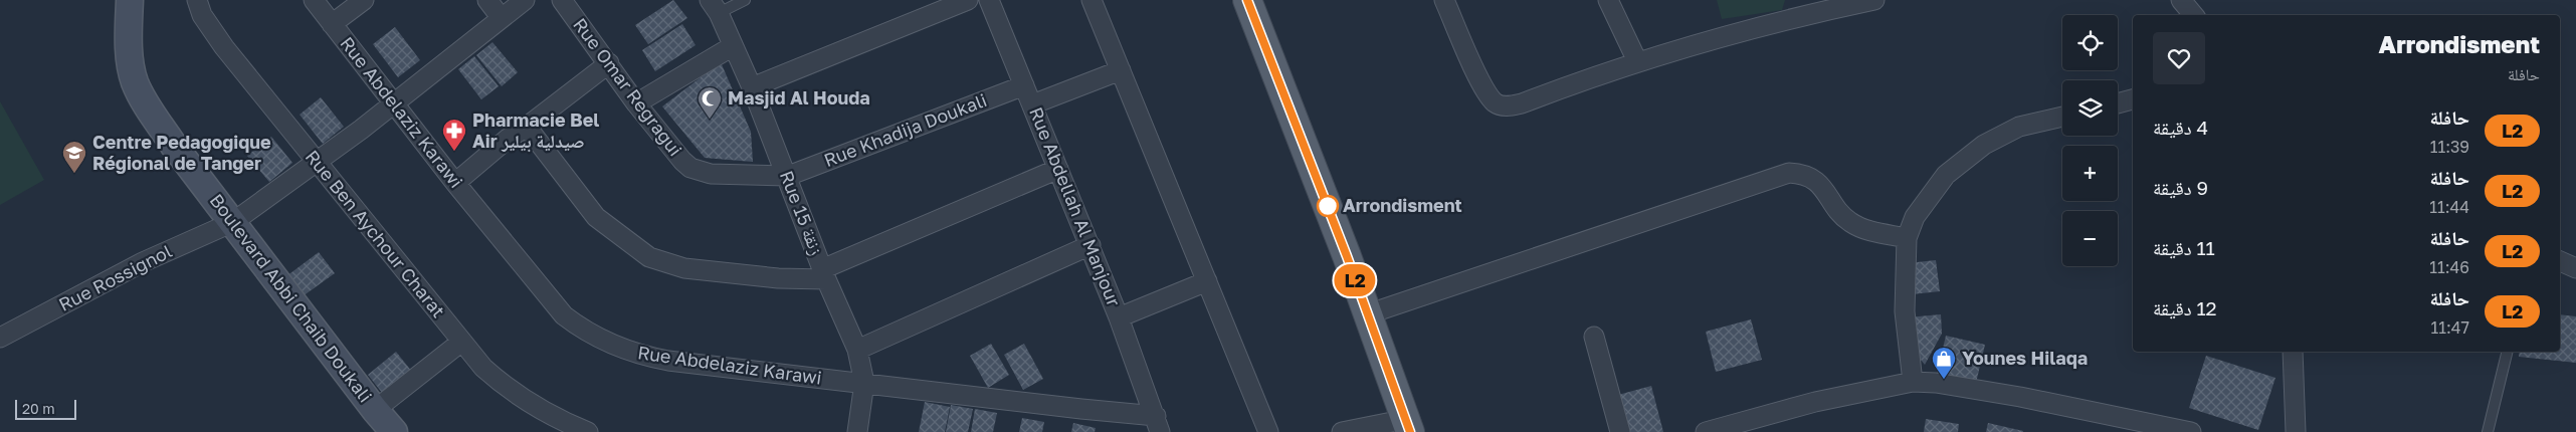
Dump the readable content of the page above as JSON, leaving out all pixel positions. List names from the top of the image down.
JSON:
{
  "streets": {
    "street": [
      "Rue Omar Regragui",
      "Rue Abdelaziz Karawi",
      "Rue Khadija Doukali",
      "Rue Abdellah Al Manjour",
      "Rue 15 زنقة",
      "Rue Ben Aychour Charat",
      "Rue Rossignol",
      "Boulevard Abbi Chaib Doukali"
    ]
  },
  "crossings": [
    ["Rue Omar Regragui", "Rue Khadija Doukali"],
    ["Rue Omar Regragui", "Rue 15 زنقة"],
    ["Rue Abdelaziz Karawi", "Rue Abdellah Al Manjour"],
    ["Rue Abdelaziz Karawi", "Rue 15 زنقة"],
    ["Rue Abdelaziz Karawi", "Rue Rossignol"],
    ["Rue Khadija Doukali", "Rue Abdellah Al Manjour"],
    ["Rue Khadija Doukali", "Rue 15 زنقة"],
    ["Rue Ben Aychour Charat", "Rue Rossignol"],
    ["Rue Rossignol", "Boulevard Abbi Chaib Doukali"]
  ],
  "places": {
    "mosque": ["Masjid Al Houda"],
    "pharmacy": ["Pharmacie Bel Air صيدلية بيلير"],
    "school or university": ["Centre Pedagogique Régional de Tanger"],
    "other": ["Arrondisment"],
    "shop": ["Younes Hilaqa"]
  },
  "lines": ["bus line L2"],
  "scale_bar": "20 m",
  "page": {
    "on_map": "L2",
    "map_buttons": ["+", "−"],
    "heading": ["Arrondisment", "حافلة"],
    "list": [
      {
        "mark": "L2",
        "name": "حافلة",
        "note": "11:39",
        "value": "4 دقيقة"
      },
      {
        "mark": "L2",
        "name": "حافلة",
        "note": "11:44",
        "value": "9 دقيقة"
      },
      {
        "mark": "L2",
        "name": "حافلة",
        "note": "11:46",
        "value": "11 دقيقة"
      },
      {
        "mark": "L2",
        "name": "حافلة",
        "note": "11:47",
        "value": "12 دقيقة"
      }
    ],
    "scale": "20 m"
  }
}
